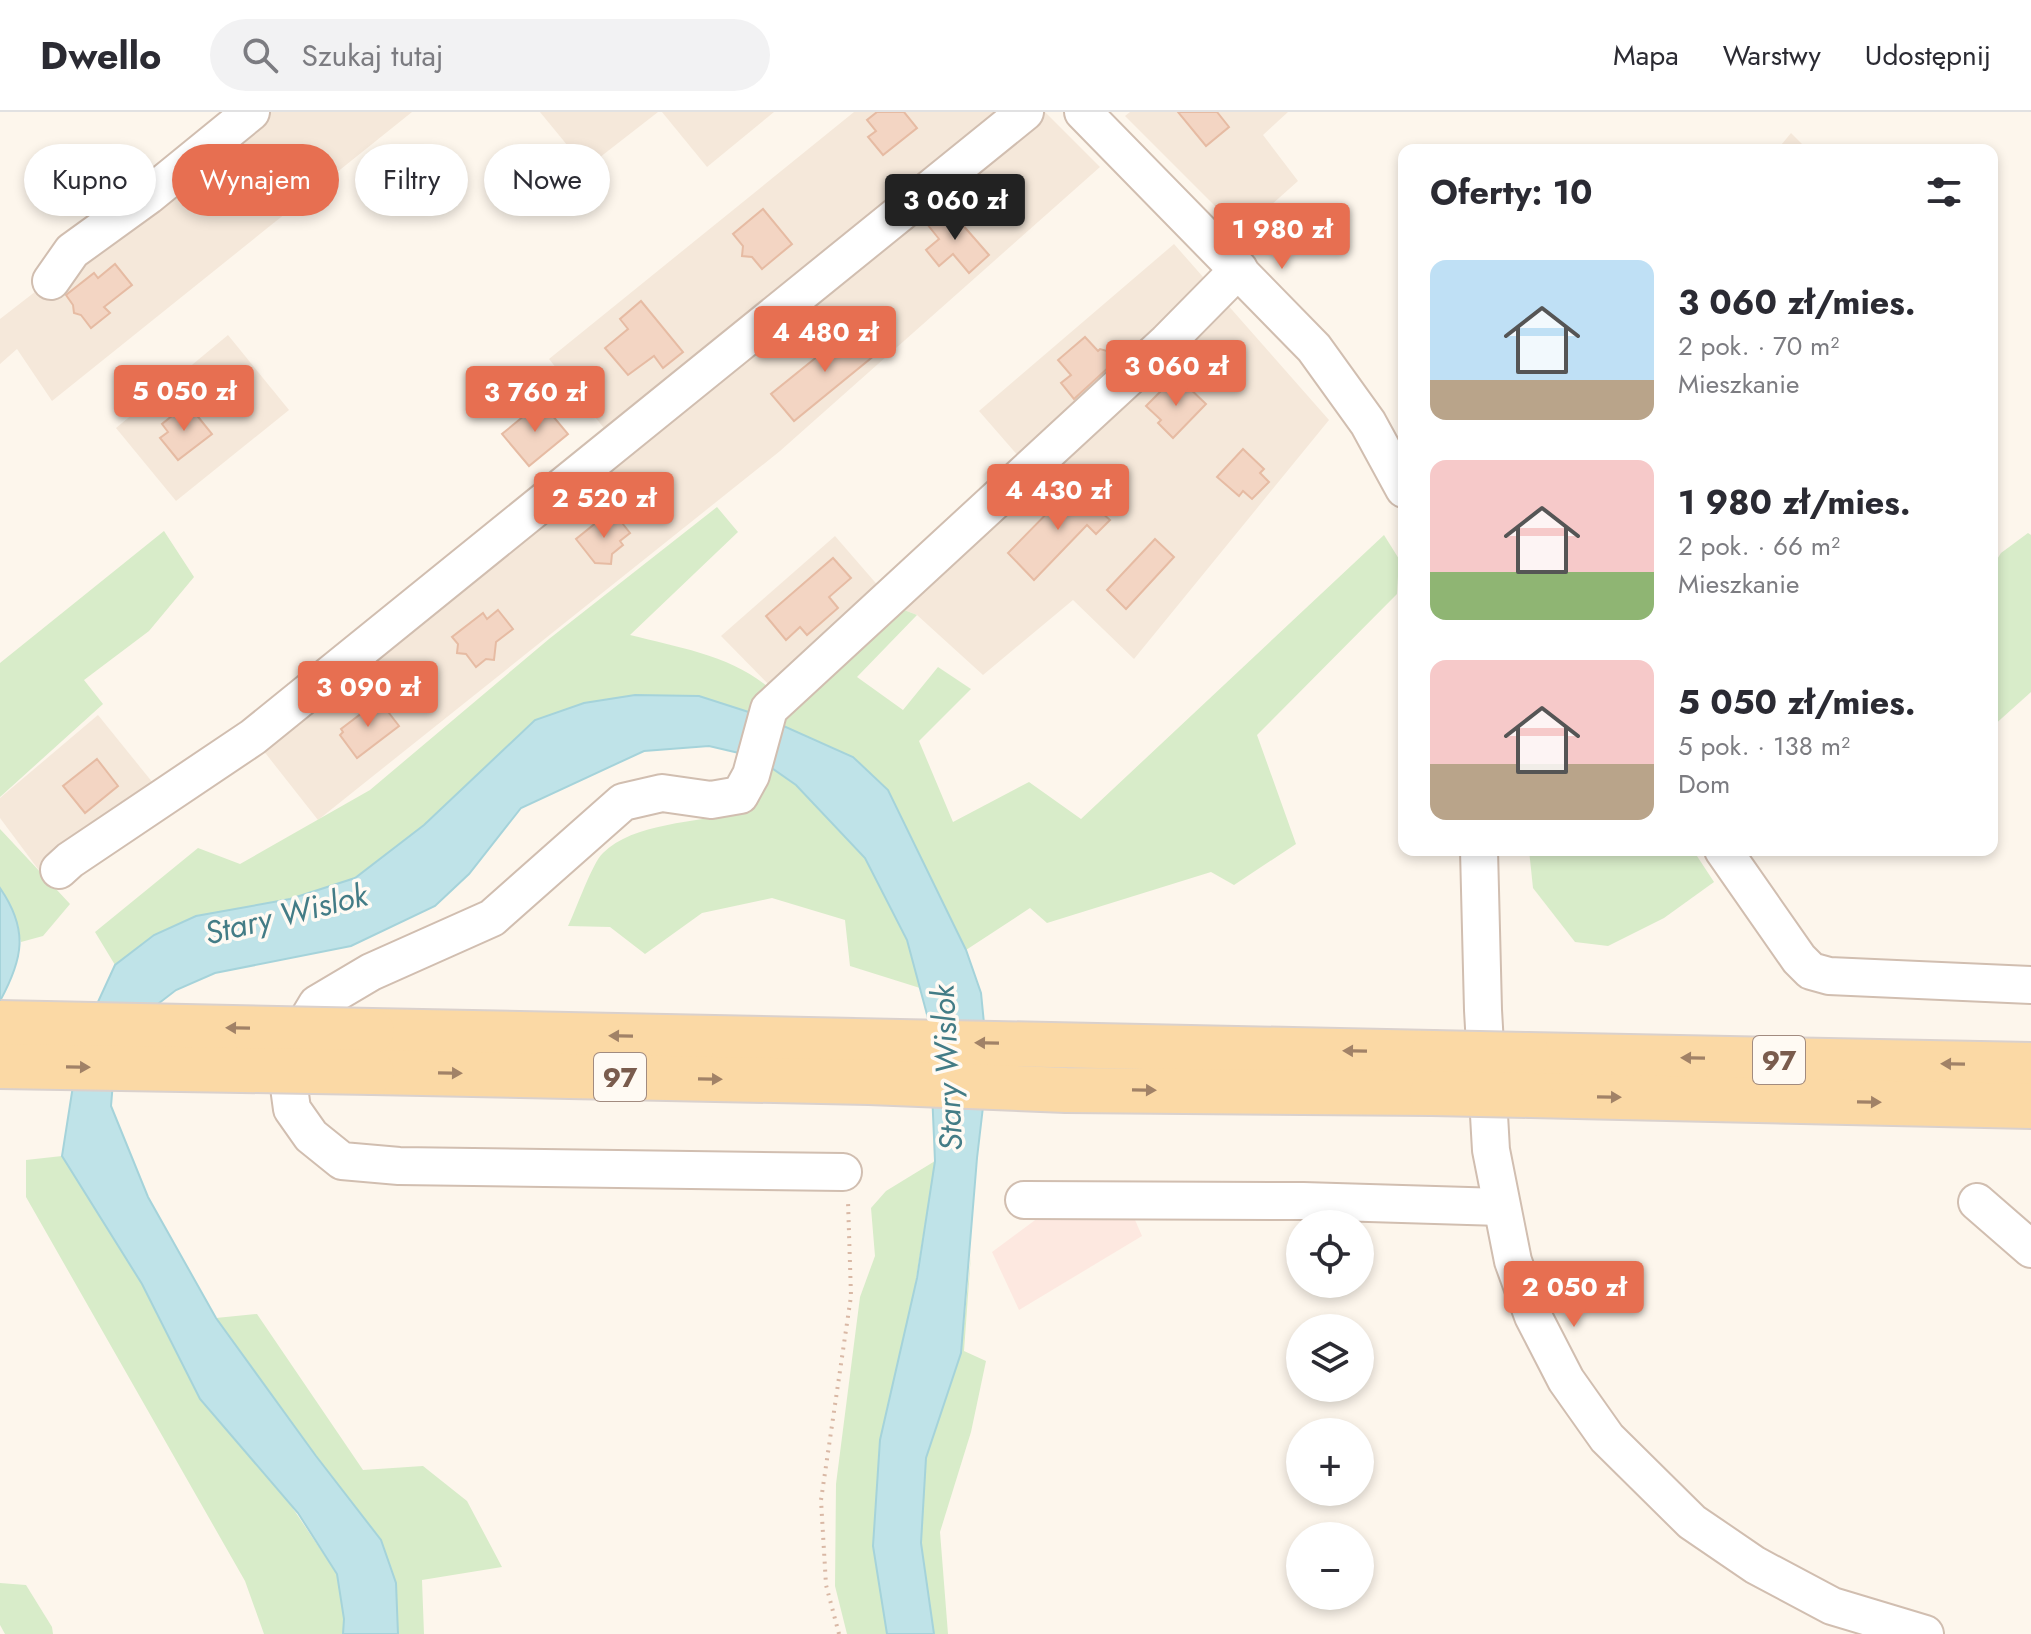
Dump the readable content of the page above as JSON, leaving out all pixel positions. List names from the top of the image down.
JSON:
{
  "streets": {
    "main road": ["97"]
  },
  "water": ["Stary Wislok"],
  "page": {
    "header": "Dwello",
    "search": "Szukaj tutaj",
    "nav": ["Mapa", "Warstwy", "Udostępnij"],
    "chip": [
      "Kupno",
      "Wynajem",
      "Filtry",
      "Nowe"
    ],
    "heading": "Oferty: 10",
    "price": [
      "3 060 zł",
      "1 980 zł",
      "4 480 zł",
      "3 060 zł",
      "5 050 zł",
      "3 760 zł",
      "4 430 zł",
      "2 520 zł",
      "3 090 zł",
      "2 050 zł"
    ],
    "list": [
      {
        "name": "3 060 zł/mies.",
        "note": "2 pok. · 70 m² · Mieszkanie"
      },
      {
        "name": "1 980 zł/mies.",
        "note": "2 pok. · 66 m² · Mieszkanie"
      },
      {
        "name": "5 050 zł/mies.",
        "note": "5 pok. · 138 m² · Dom"
      }
    ],
    "map_buttons": ["+", "−"]
  }
}
